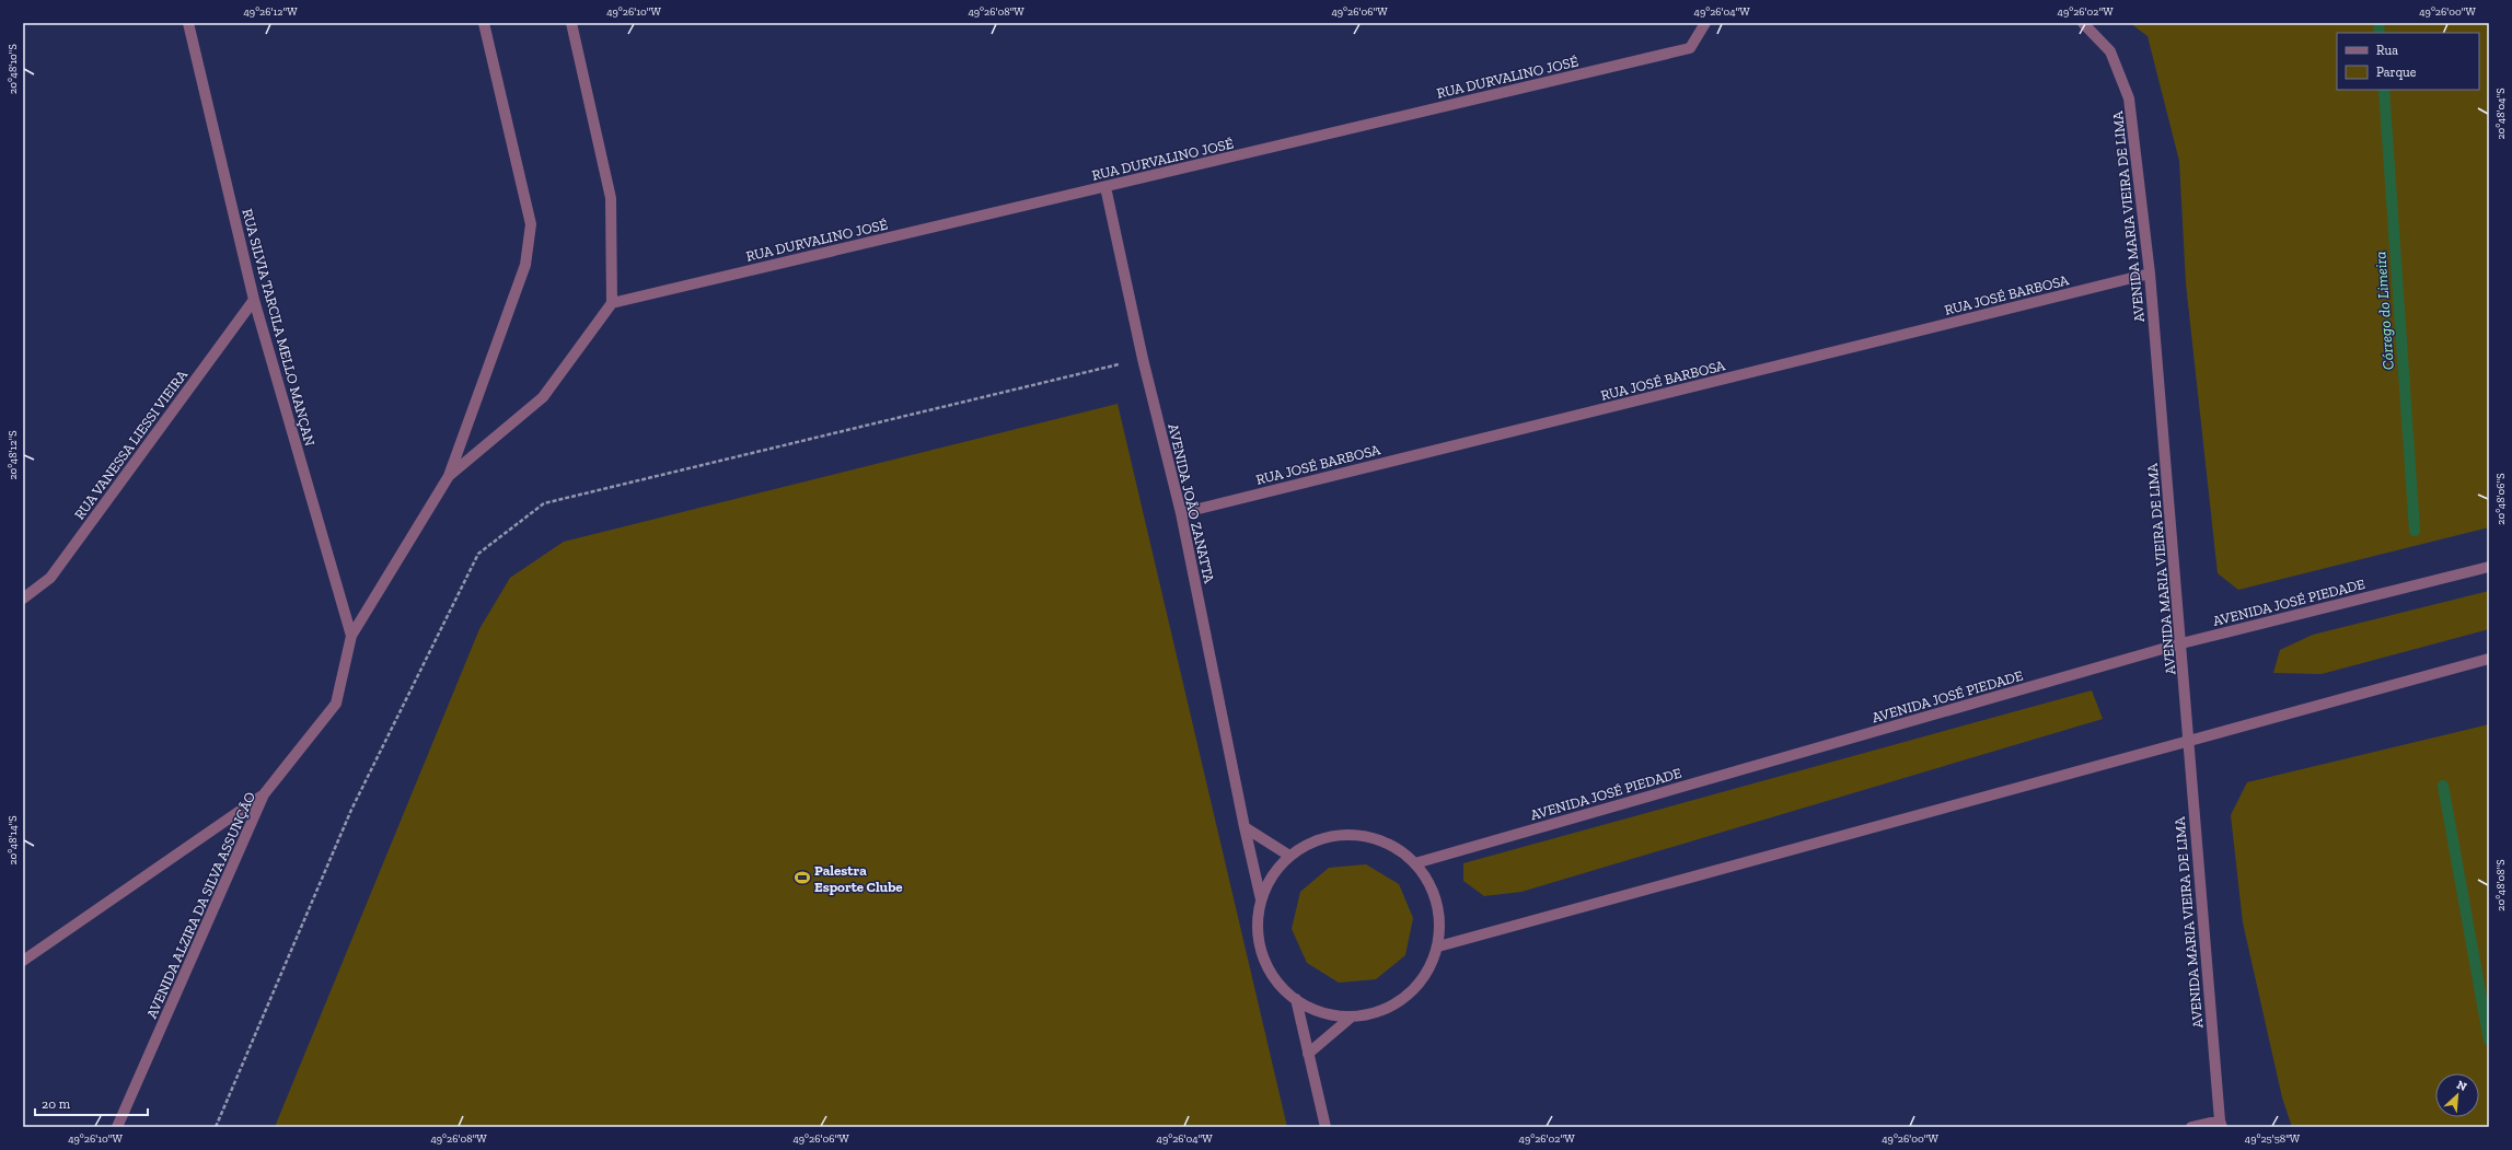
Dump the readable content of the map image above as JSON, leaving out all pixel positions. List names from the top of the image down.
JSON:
{
  "streets": {
    "street": [
      "RUA DURVALINO JOSÉ",
      "AVENIDA MARIA VIEIRA DE LIMA",
      "RUA JOSÉ BARBOSA",
      "RUA SILVIA TARCILA MELLO MANÇAN",
      "RUA VANESSA LIESSI VIEIRA",
      "AVENIDA JOÃO ZANATTA",
      "AVENIDA JOSÉ PIEDADE",
      "AVENIDA ALZIRA DA SILVA ASSUNÇÃO"
    ]
  },
  "crossings": [
    ["RUA DURVALINO JOSÉ", "AVENIDA JOÃO ZANATTA"],
    ["RUA DURVALINO JOSÉ", "AVENIDA ALZIRA DA SILVA ASSUNÇÃO"],
    ["AVENIDA MARIA VIEIRA DE LIMA", "RUA JOSÉ BARBOSA"],
    ["AVENIDA MARIA VIEIRA DE LIMA", "AVENIDA JOSÉ PIEDADE"],
    ["RUA JOSÉ BARBOSA", "AVENIDA JOÃO ZANATTA"],
    ["RUA SILVIA TARCILA MELLO MANÇAN", "RUA VANESSA LIESSI VIEIRA"],
    ["RUA SILVIA TARCILA MELLO MANÇAN", "AVENIDA ALZIRA DA SILVA ASSUNÇÃO"]
  ],
  "water": ["Córrego do Limeira"],
  "places": {
    "sports": ["Palestra Esporte Clube"]
  },
  "legend": ["Rua", "Parque"],
  "scale_bar": "20 m",
  "north": "top right",
  "coordinates": [
    "49°26'12\"W",
    "49°26'10\"W",
    "49°26'08\"W",
    "49°26'06\"W",
    "49°26'04\"W",
    "49°26'02\"W",
    "49°26'00\"W",
    "20°48'10\"S",
    "20°48'04\"S",
    "20°48'12\"S",
    "20°48'06\"S",
    "20°48'14\"S",
    "20°48'08\"S",
    "49°25'58\"W"
  ]
}
